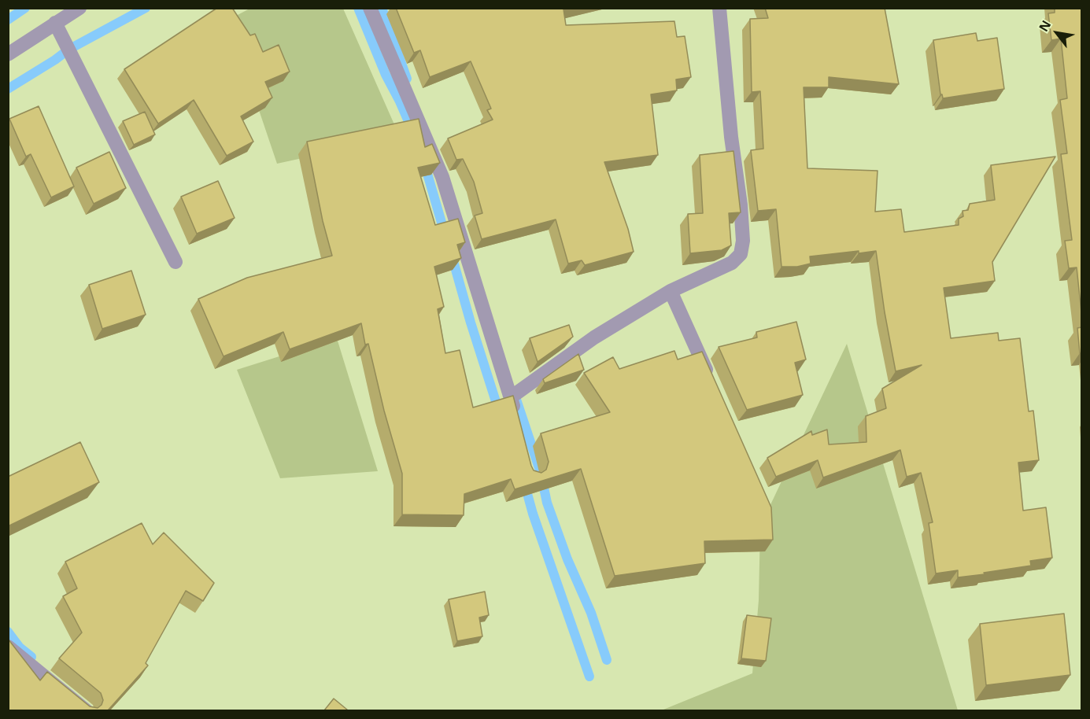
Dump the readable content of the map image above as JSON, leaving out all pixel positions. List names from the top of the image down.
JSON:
{
  "north": "top left"
}
